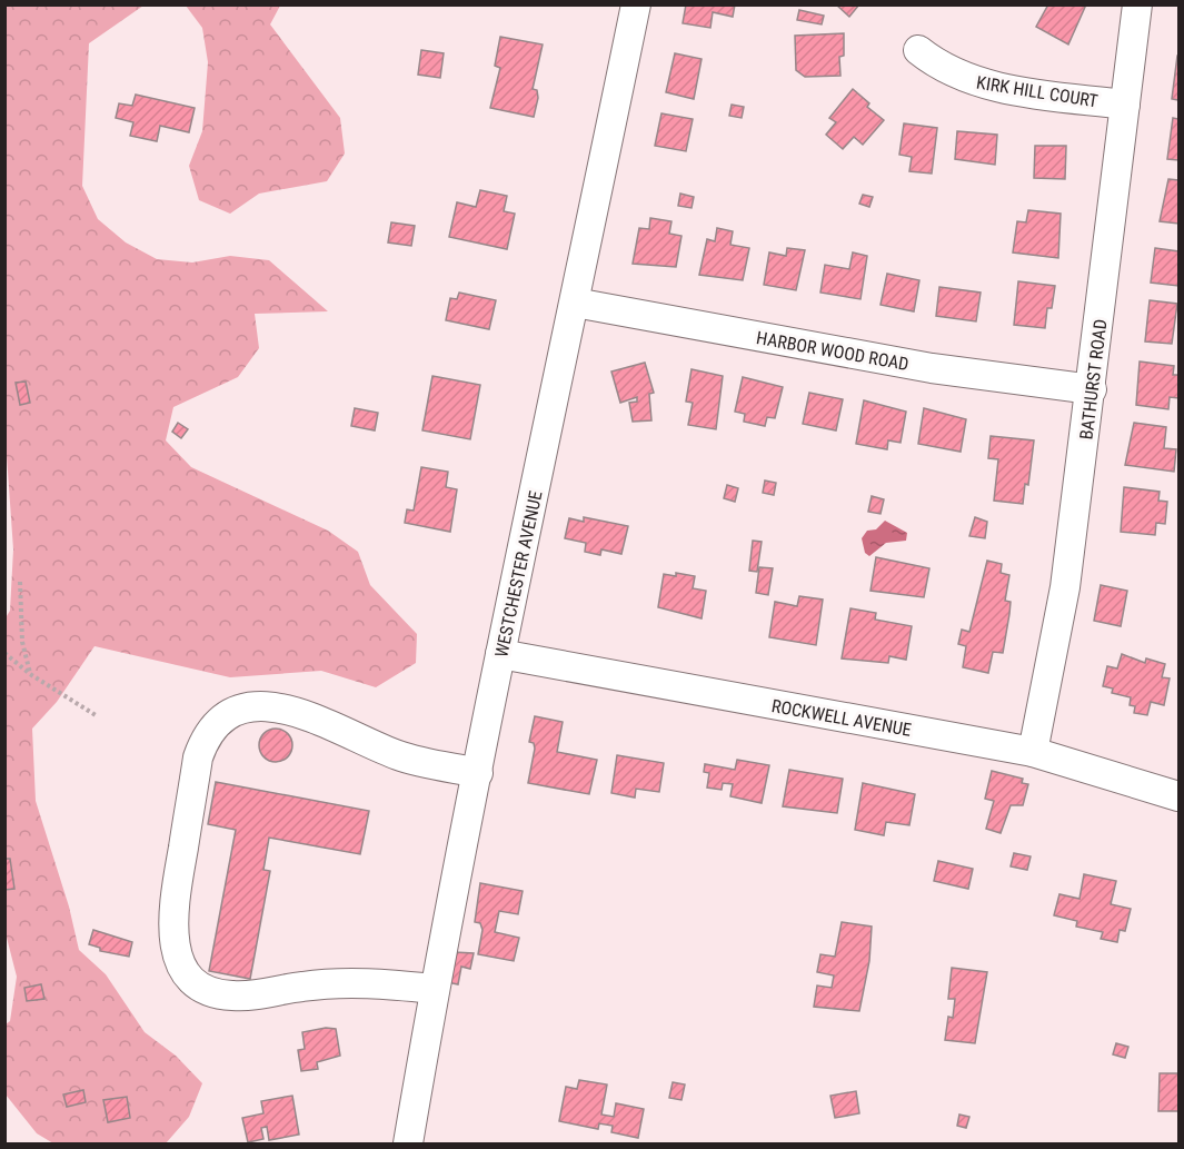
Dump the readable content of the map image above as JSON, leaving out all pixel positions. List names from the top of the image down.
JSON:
{
  "streets": {
    "street": [
      "KIRK HILL COURT",
      "HARBOR WOOD ROAD",
      "BATHURST ROAD",
      "WESTCHESTER AVENUE",
      "ROCKWELL AVENUE"
    ]
  },
  "crossings": [
    ["KIRK HILL COURT", "BATHURST ROAD"],
    ["HARBOR WOOD ROAD", "BATHURST ROAD"],
    ["HARBOR WOOD ROAD", "WESTCHESTER AVENUE"],
    ["BATHURST ROAD", "ROCKWELL AVENUE"],
    ["WESTCHESTER AVENUE", "ROCKWELL AVENUE"]
  ]
}
